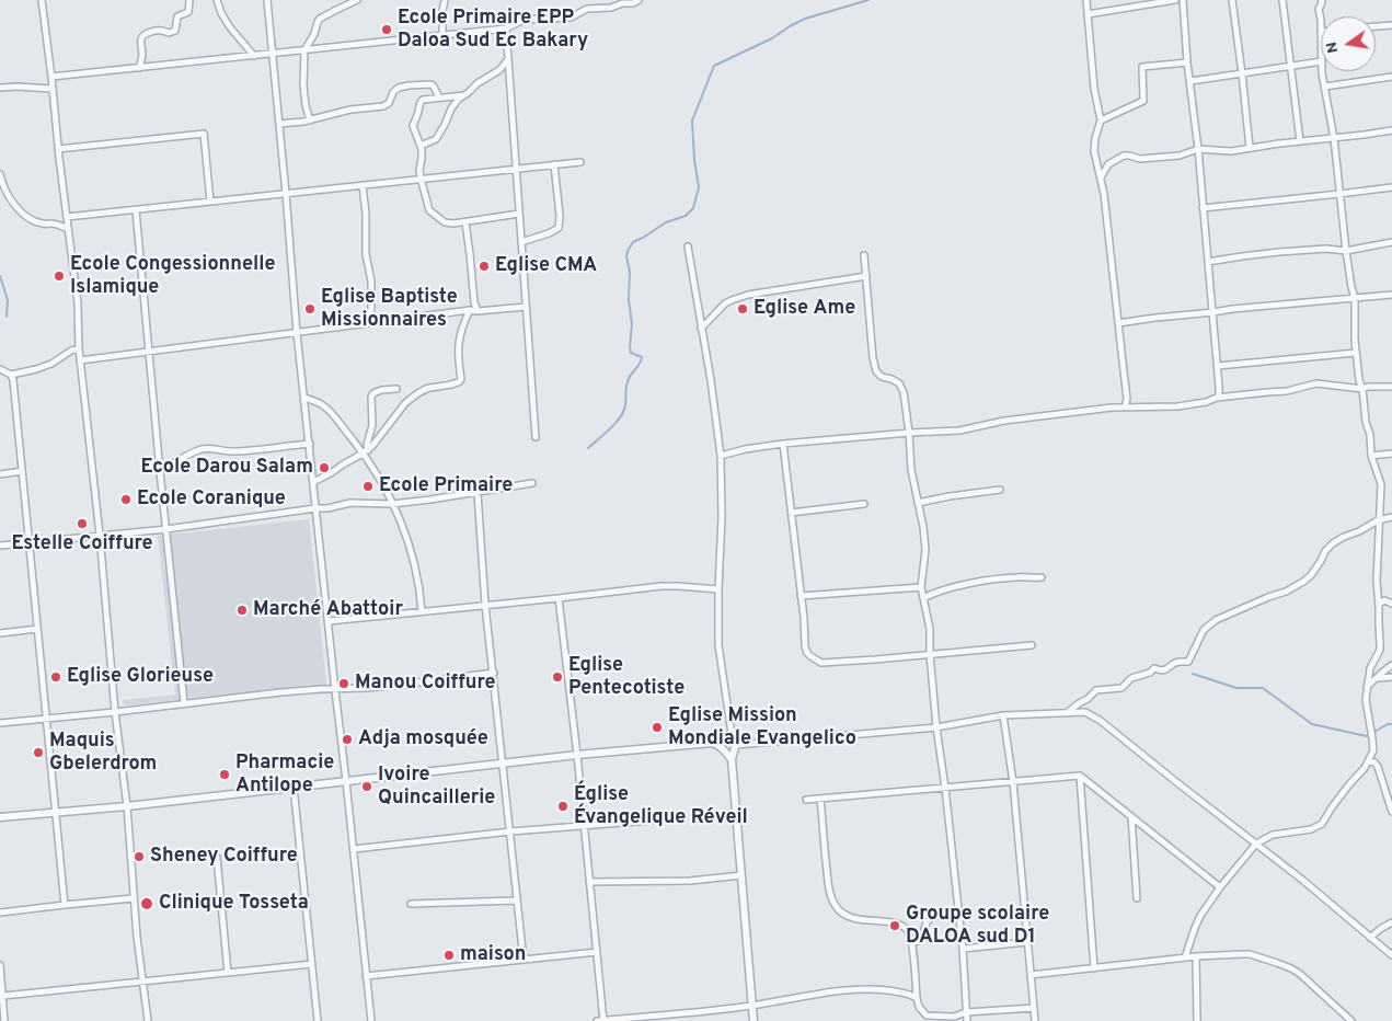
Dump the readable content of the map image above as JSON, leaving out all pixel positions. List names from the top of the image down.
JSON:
{
  "places": [
    "Ecole Primaire EPP Daloa Sud Ec Bakary",
    "Eglise CMA",
    "Ecole Congessionnelle Islamique",
    "Eglise Baptiste Missionnaires",
    "Eglise Ame",
    "Ecole Darou Salam",
    "Ecole Primaire",
    "Ecole Coranique",
    "Estelle Coiffure",
    "Marché Abattoir",
    "Eglise Glorieuse",
    "Eglise Pentecotiste",
    "Manou Coiffure",
    "Eglise Mission Mondiale Evangelico",
    "Adja mosquée",
    "Maquis Gbelerdrom",
    "Pharmacie Antilope",
    "Ivoire Quincaillerie",
    "Église Évangelique Réveil",
    "Sheney Coiffure",
    "Clinique Tosseta",
    "Groupe scolaire DALOA sud D1",
    "maison"
  ],
  "north": "left"
}
